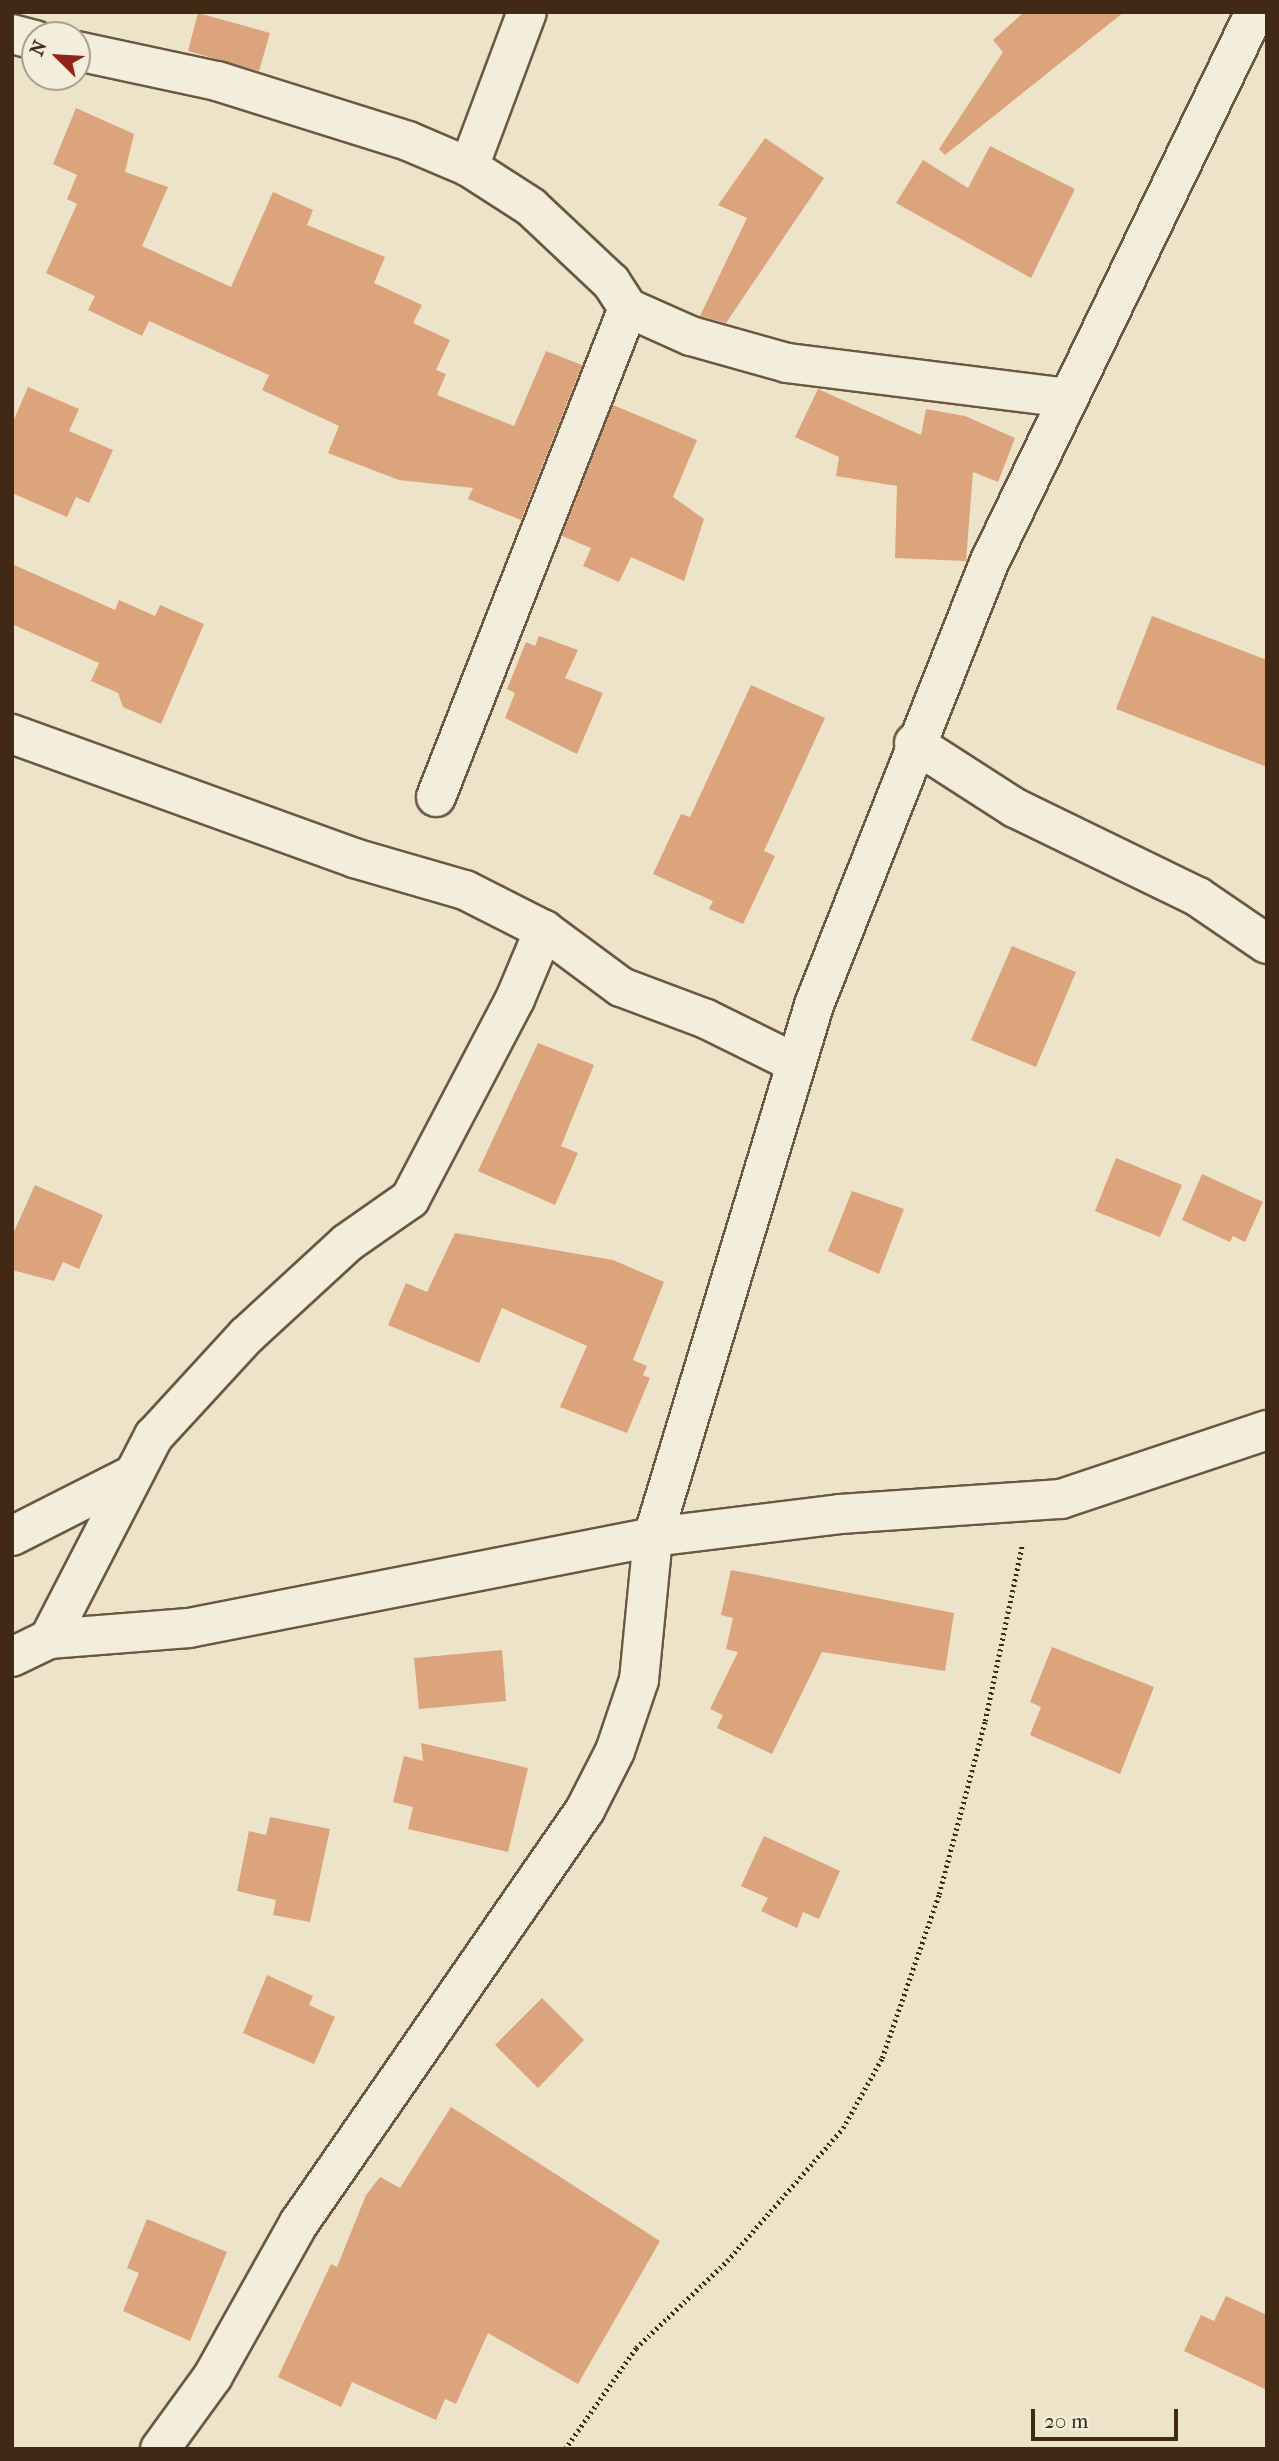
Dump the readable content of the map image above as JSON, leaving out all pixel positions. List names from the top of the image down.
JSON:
{
  "scale_bar": "20 m",
  "north": "top left"
}
